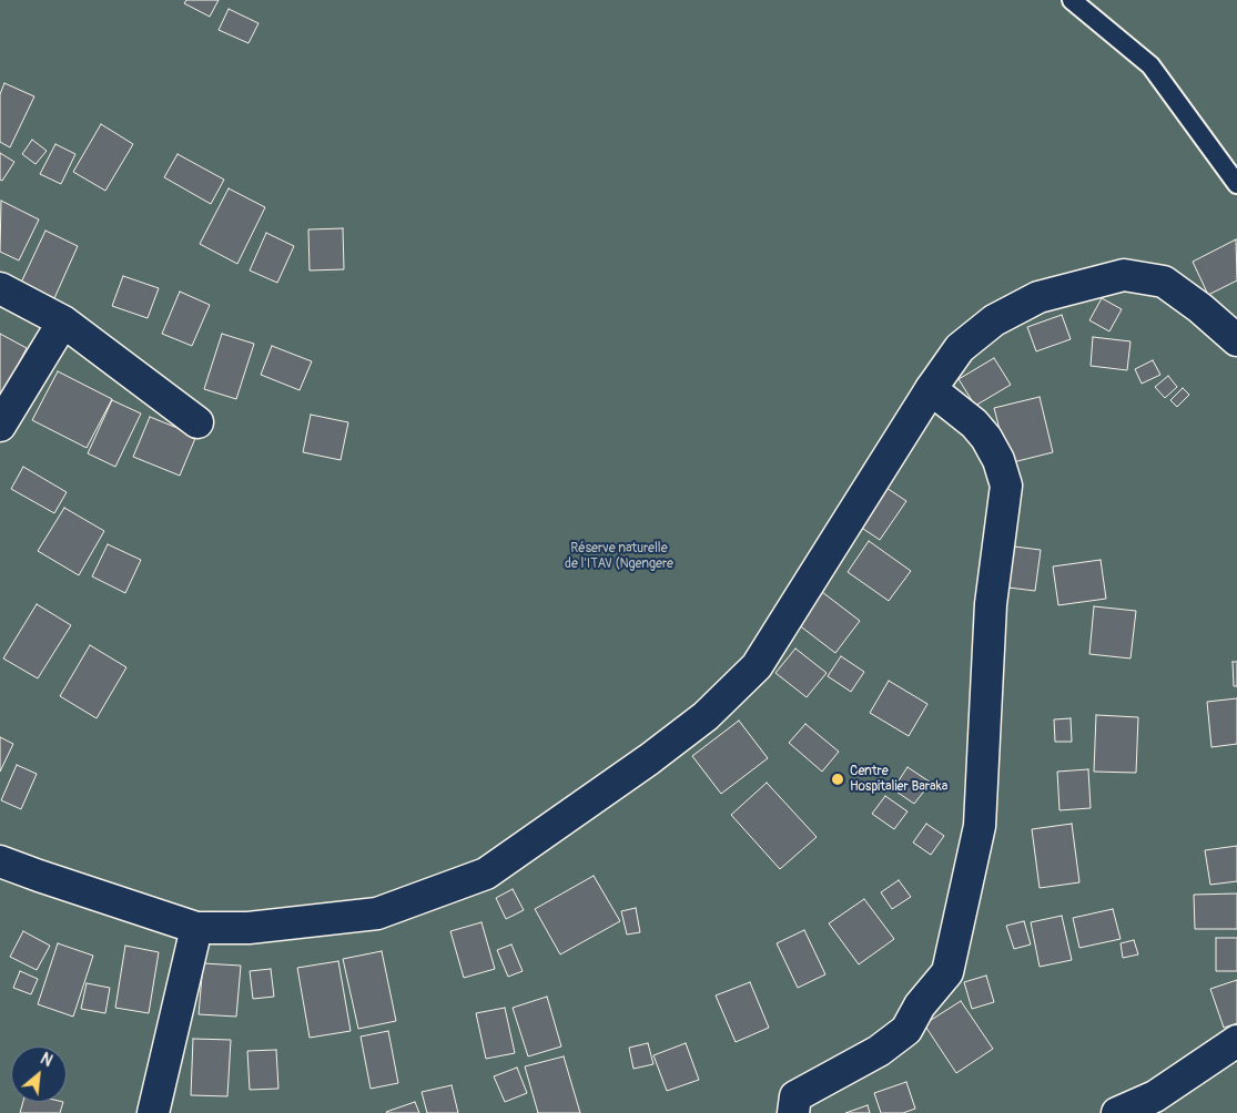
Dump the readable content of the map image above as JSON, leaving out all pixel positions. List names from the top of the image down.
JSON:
{
  "parks": ["Réserve naturelle de l'ITAV (Ngengere"],
  "places": ["Centre Hospitalier Baraka"],
  "north": "top right"
}
